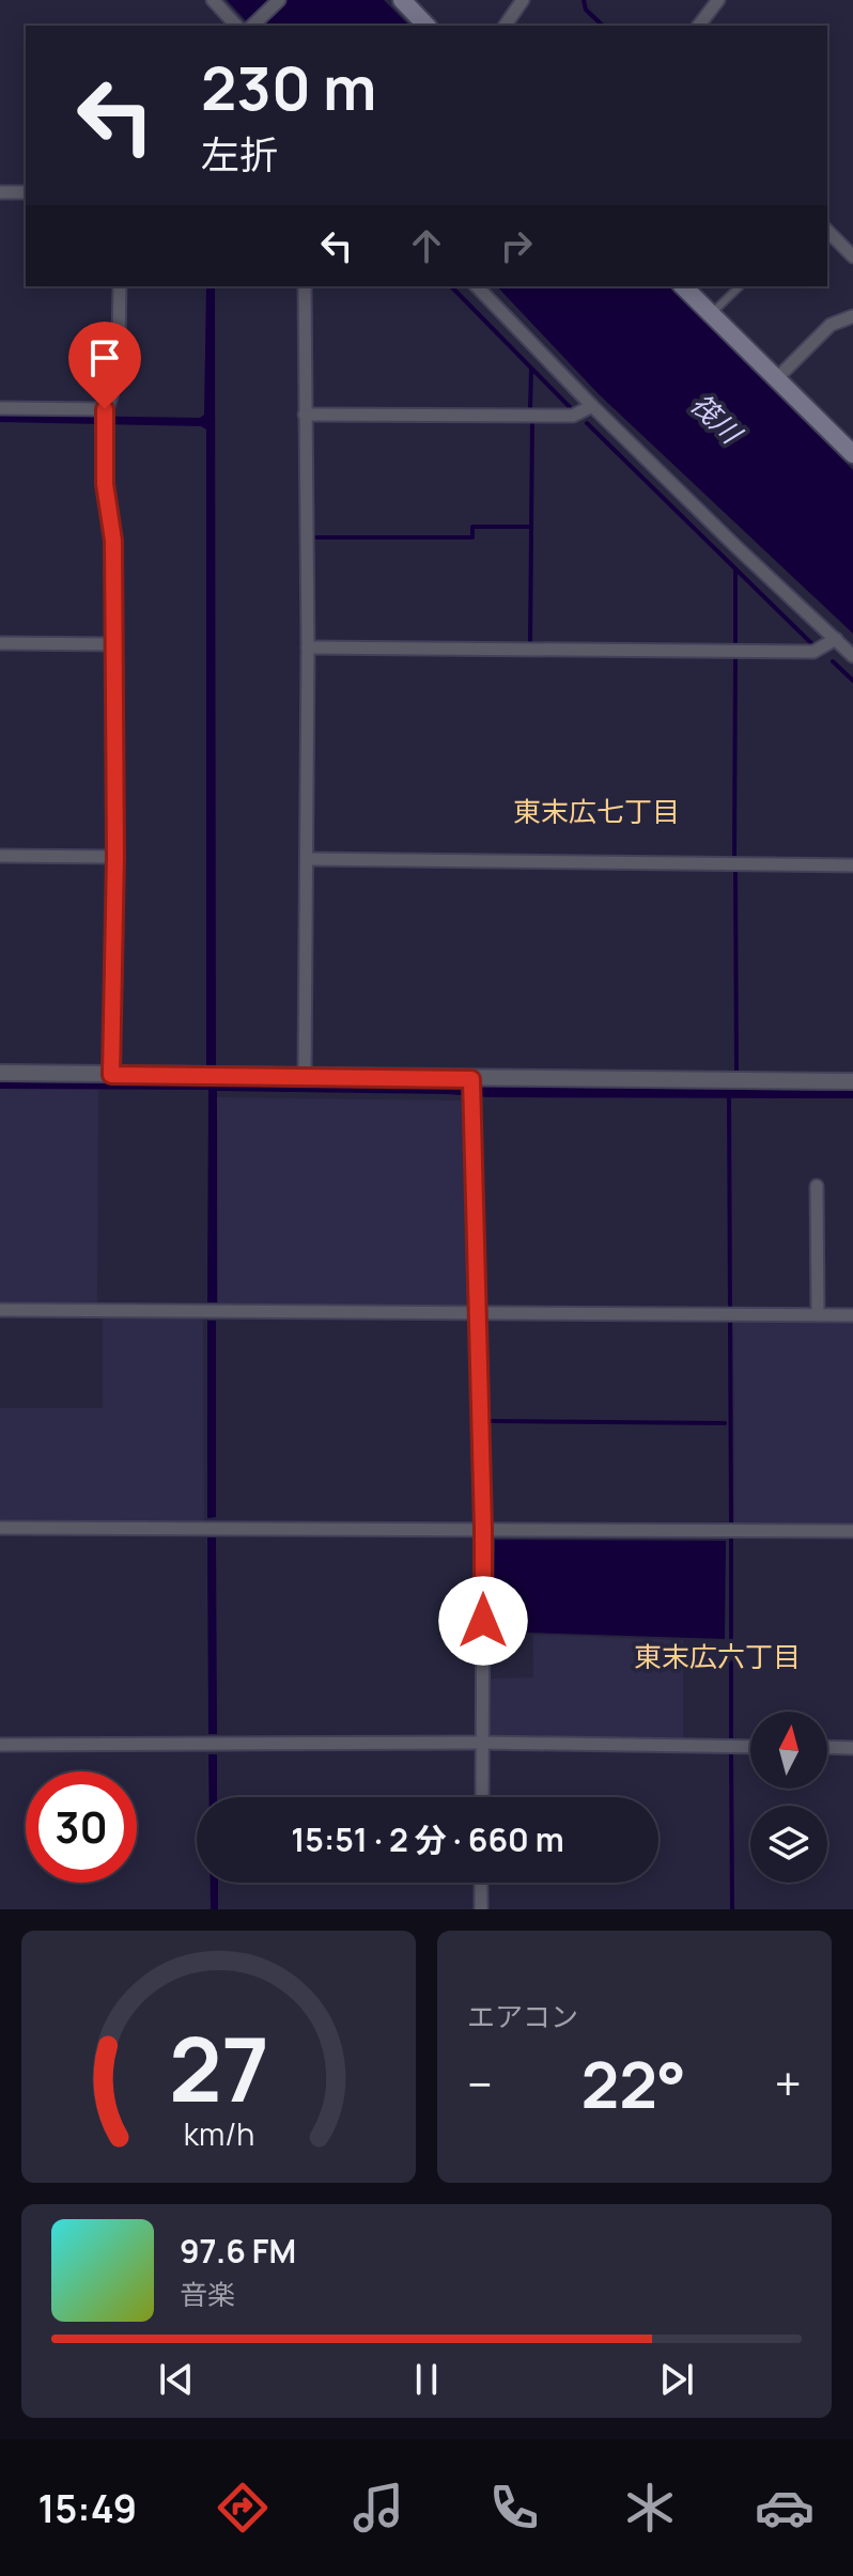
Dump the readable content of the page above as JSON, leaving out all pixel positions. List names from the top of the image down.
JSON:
{
  "districts": ["東末広七丁目", "東末広六丁目"],
  "water": ["筏川"],
  "north": "top",
  "page": {
    "turn": ["230 m", "左折"],
    "limit": "30",
    "trip": "15:51 · 2 分 · 660 m",
    "tile": "エアコン",
    "heat": ["−", "22°", "+"],
    "song": ["97.6 FM", "音楽"],
    "tabs": "15:49",
    "gauge": ["27", "km/h"]
  }
}
